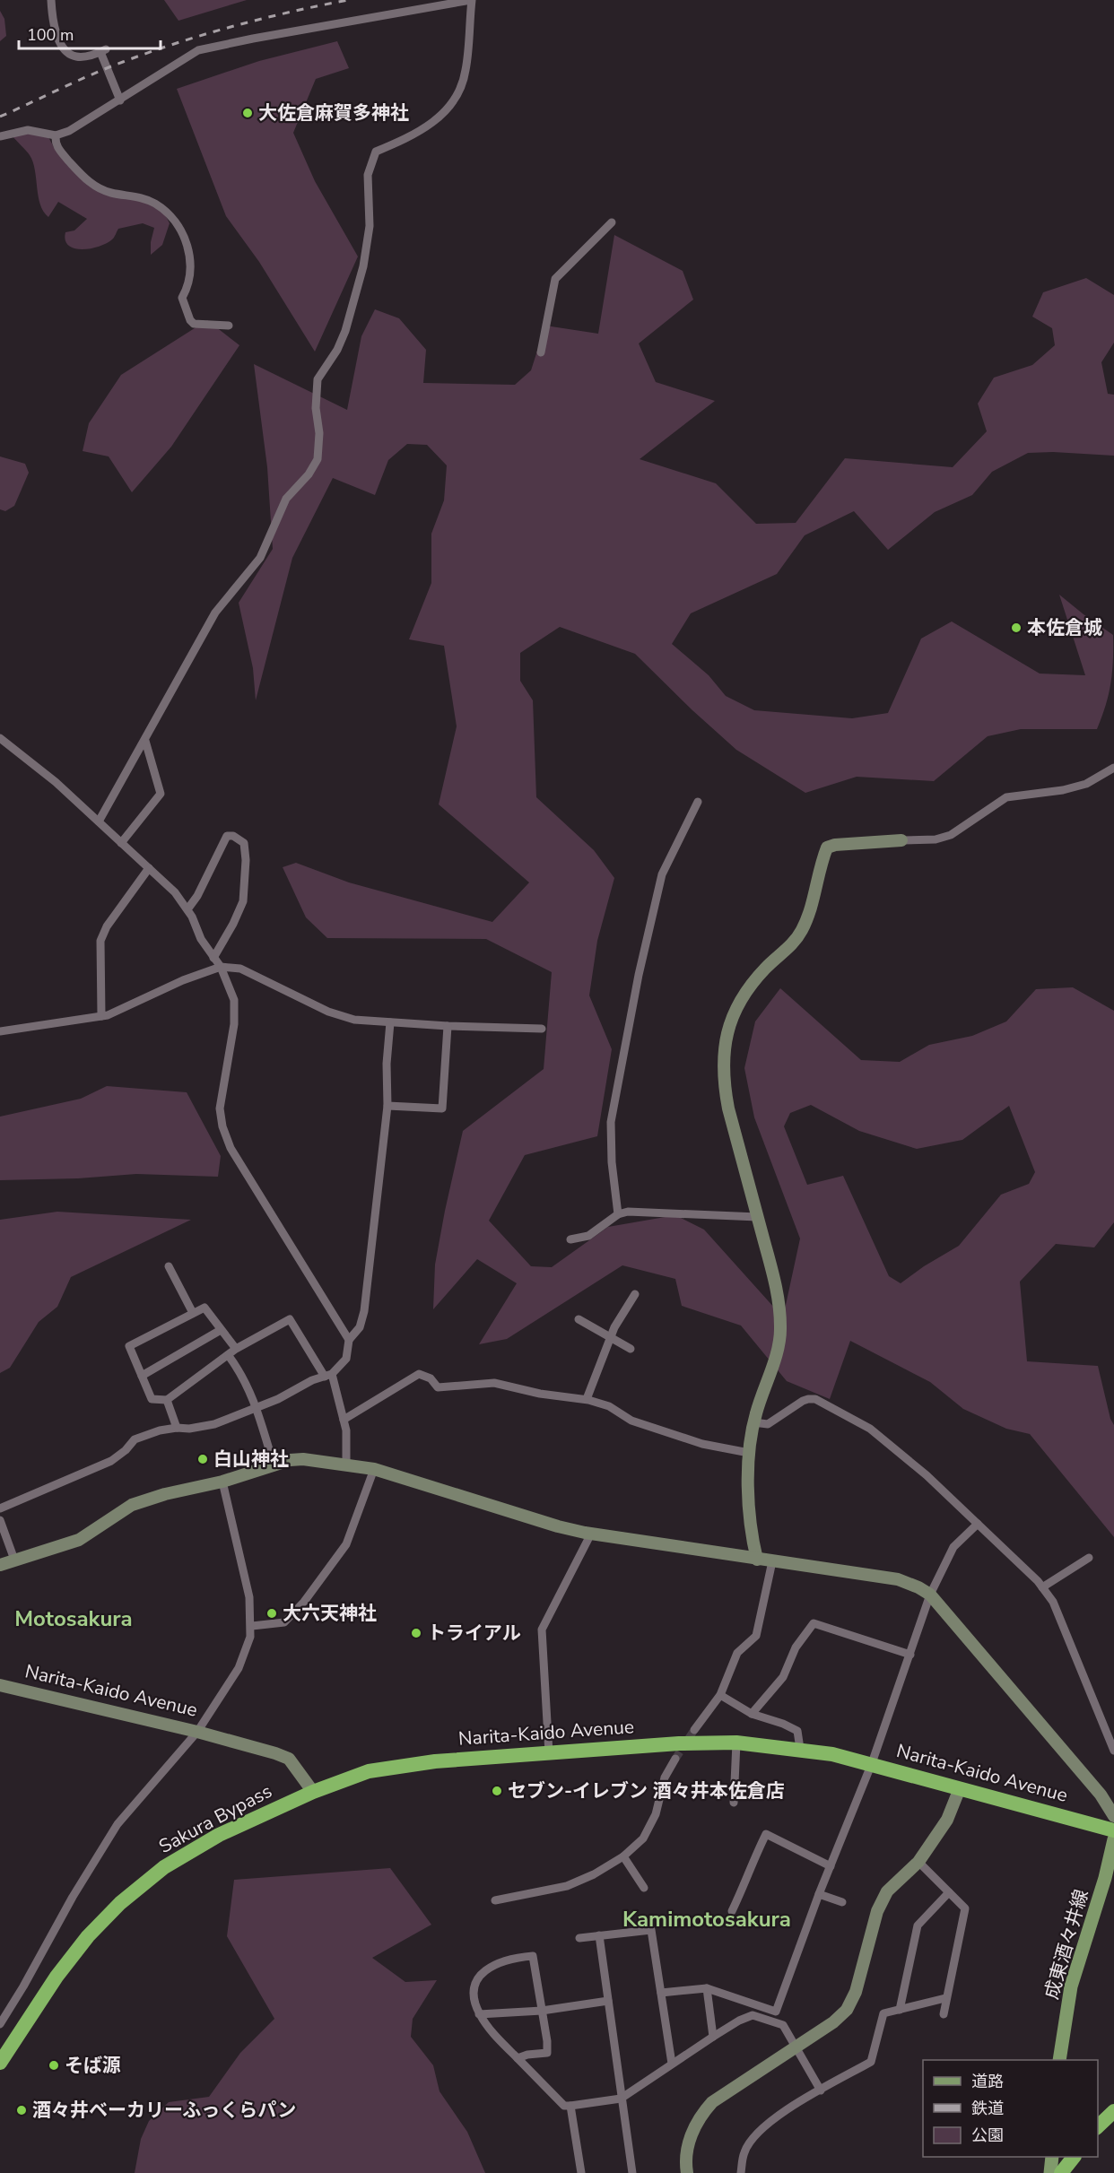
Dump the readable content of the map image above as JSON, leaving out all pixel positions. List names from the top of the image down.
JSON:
{
  "streets": {
    "highway": ["Narita-Kaido Avenue", "Sakura Bypass"],
    "main road": ["成東酒々井線"]
  },
  "crossings": [
    ["Narita-Kaido Avenue", "Sakura Bypass"]
  ],
  "districts": ["Motosakura", "Kamimotosakura"],
  "places": [
    "大佐倉麻賀多神社",
    "本佐倉城",
    "白山神社",
    "大六天神社",
    "トライアル",
    "セブン-イレブン 酒々井本佐倉店",
    "そば源",
    "酒々井ベーカリーふっくらパン"
  ],
  "legend": ["道路", "鉄道", "公園"],
  "scale_bar": "100 m"
}
